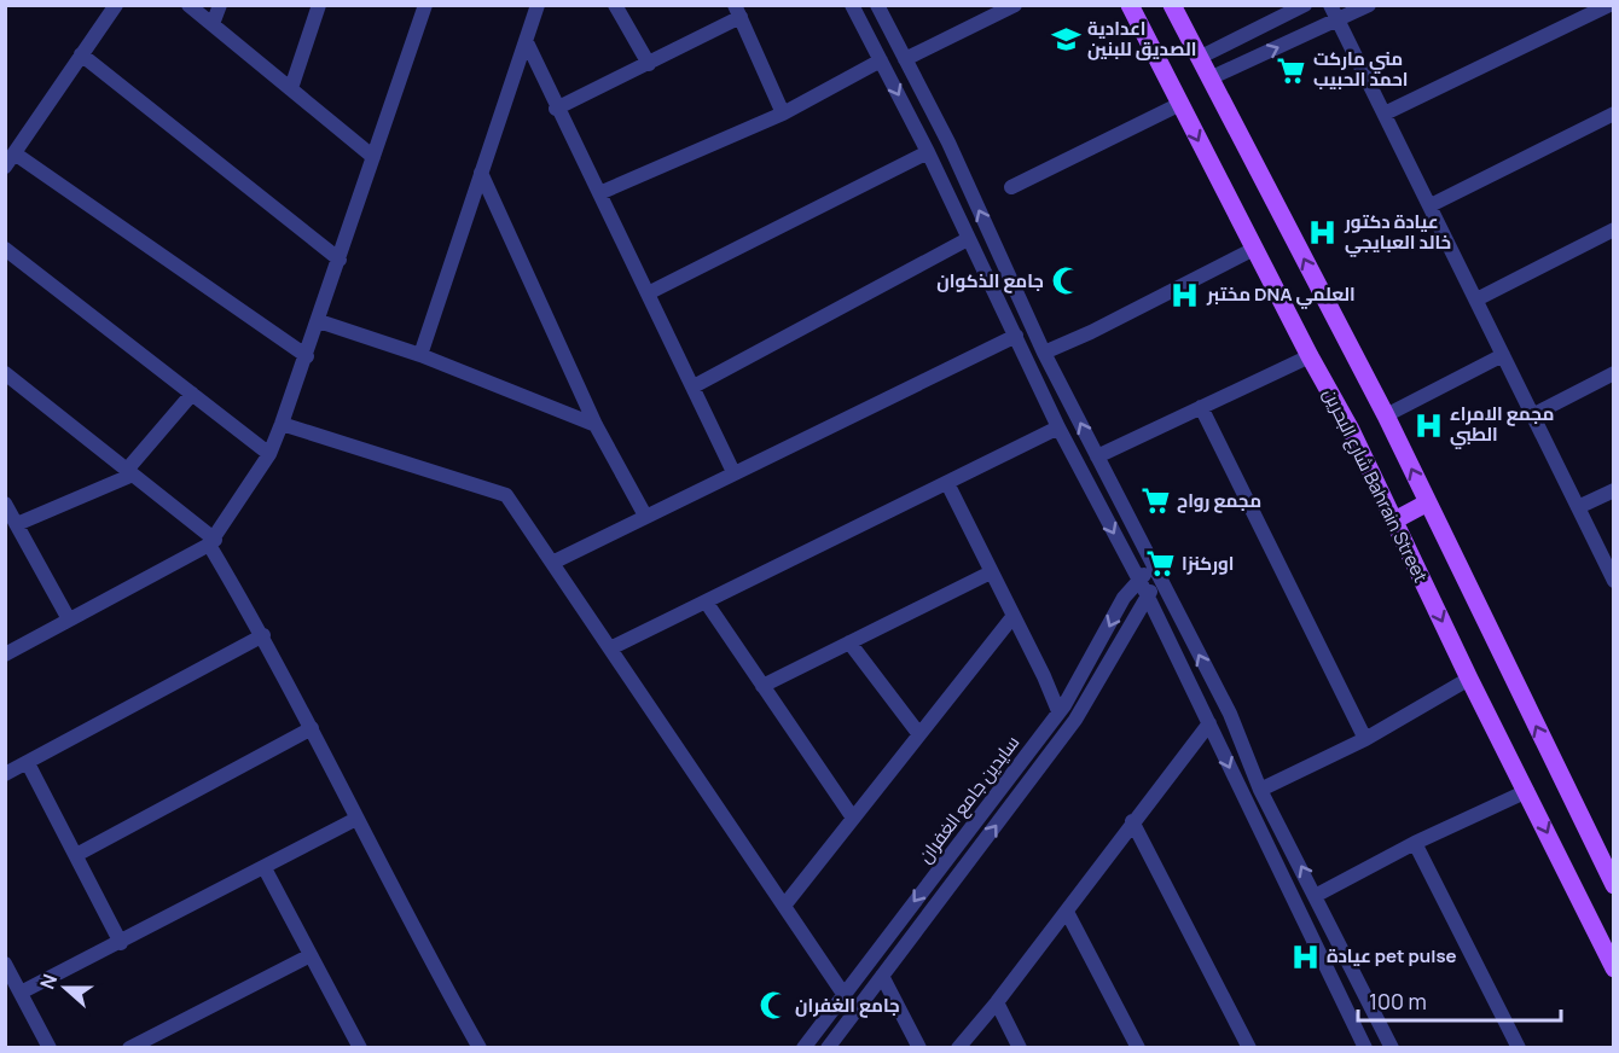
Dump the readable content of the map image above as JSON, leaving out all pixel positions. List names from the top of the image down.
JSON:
{
  "streets": {
    "main road": ["شارع البحرين Bahrain Street"],
    "street": ["سايدين جامع الغفران"]
  },
  "places": {
    "school or university": ["اعدادية الصديق للبنين"],
    "supermarket": ["مني ماركت احمد الحبيب", "مجمع رواح", "اوركنزا"],
    "hospital": [
      "عيادة دكتور خالد العبايجي",
      "مختبر DNA العلمي",
      "مجمع الامراء الطبي",
      "عيادة pet pulse"
    ],
    "mosque": ["جامع الذكوان", "جامع الغفران"]
  },
  "scale_bar": "100 m",
  "north": "left"
}
